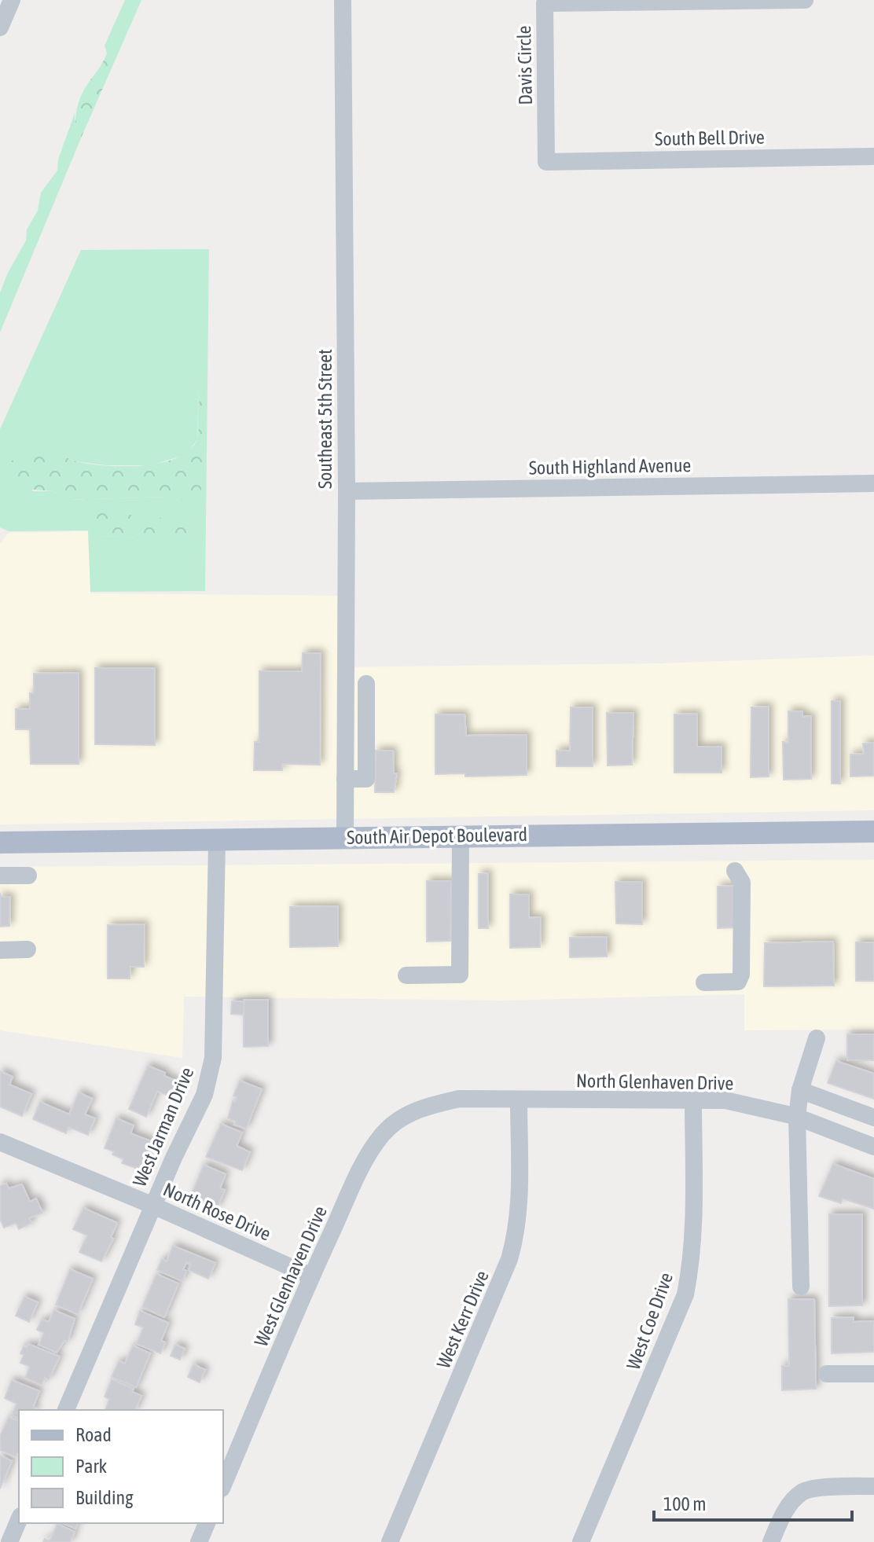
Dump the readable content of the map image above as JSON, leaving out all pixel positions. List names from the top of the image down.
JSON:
{
  "streets": {
    "main road": ["South Air Depot Boulevard"],
    "street": [
      "Davis Circle",
      "South Bell Drive",
      "Southeast 5th Street",
      "South Highland Avenue",
      "North Glenhaven Drive",
      "West Jarman Drive",
      "North Rose Drive",
      "West Glenhaven Drive",
      "West Kerr Drive",
      "West Coe Drive"
    ]
  },
  "crossings": [
    ["Davis Circle", "South Bell Drive"],
    ["Southeast 5th Street", "South Highland Avenue"],
    ["Southeast 5th Street", "South Air Depot Boulevard"],
    ["South Air Depot Boulevard", "West Jarman Drive"],
    ["North Glenhaven Drive", "West Glenhaven Drive"],
    ["North Glenhaven Drive", "West Kerr Drive"],
    ["North Glenhaven Drive", "West Coe Drive"],
    ["West Jarman Drive", "North Rose Drive"],
    ["North Rose Drive", "West Glenhaven Drive"]
  ],
  "legend": ["Road", "Park", "Building"],
  "scale_bar": "100 m"
}
